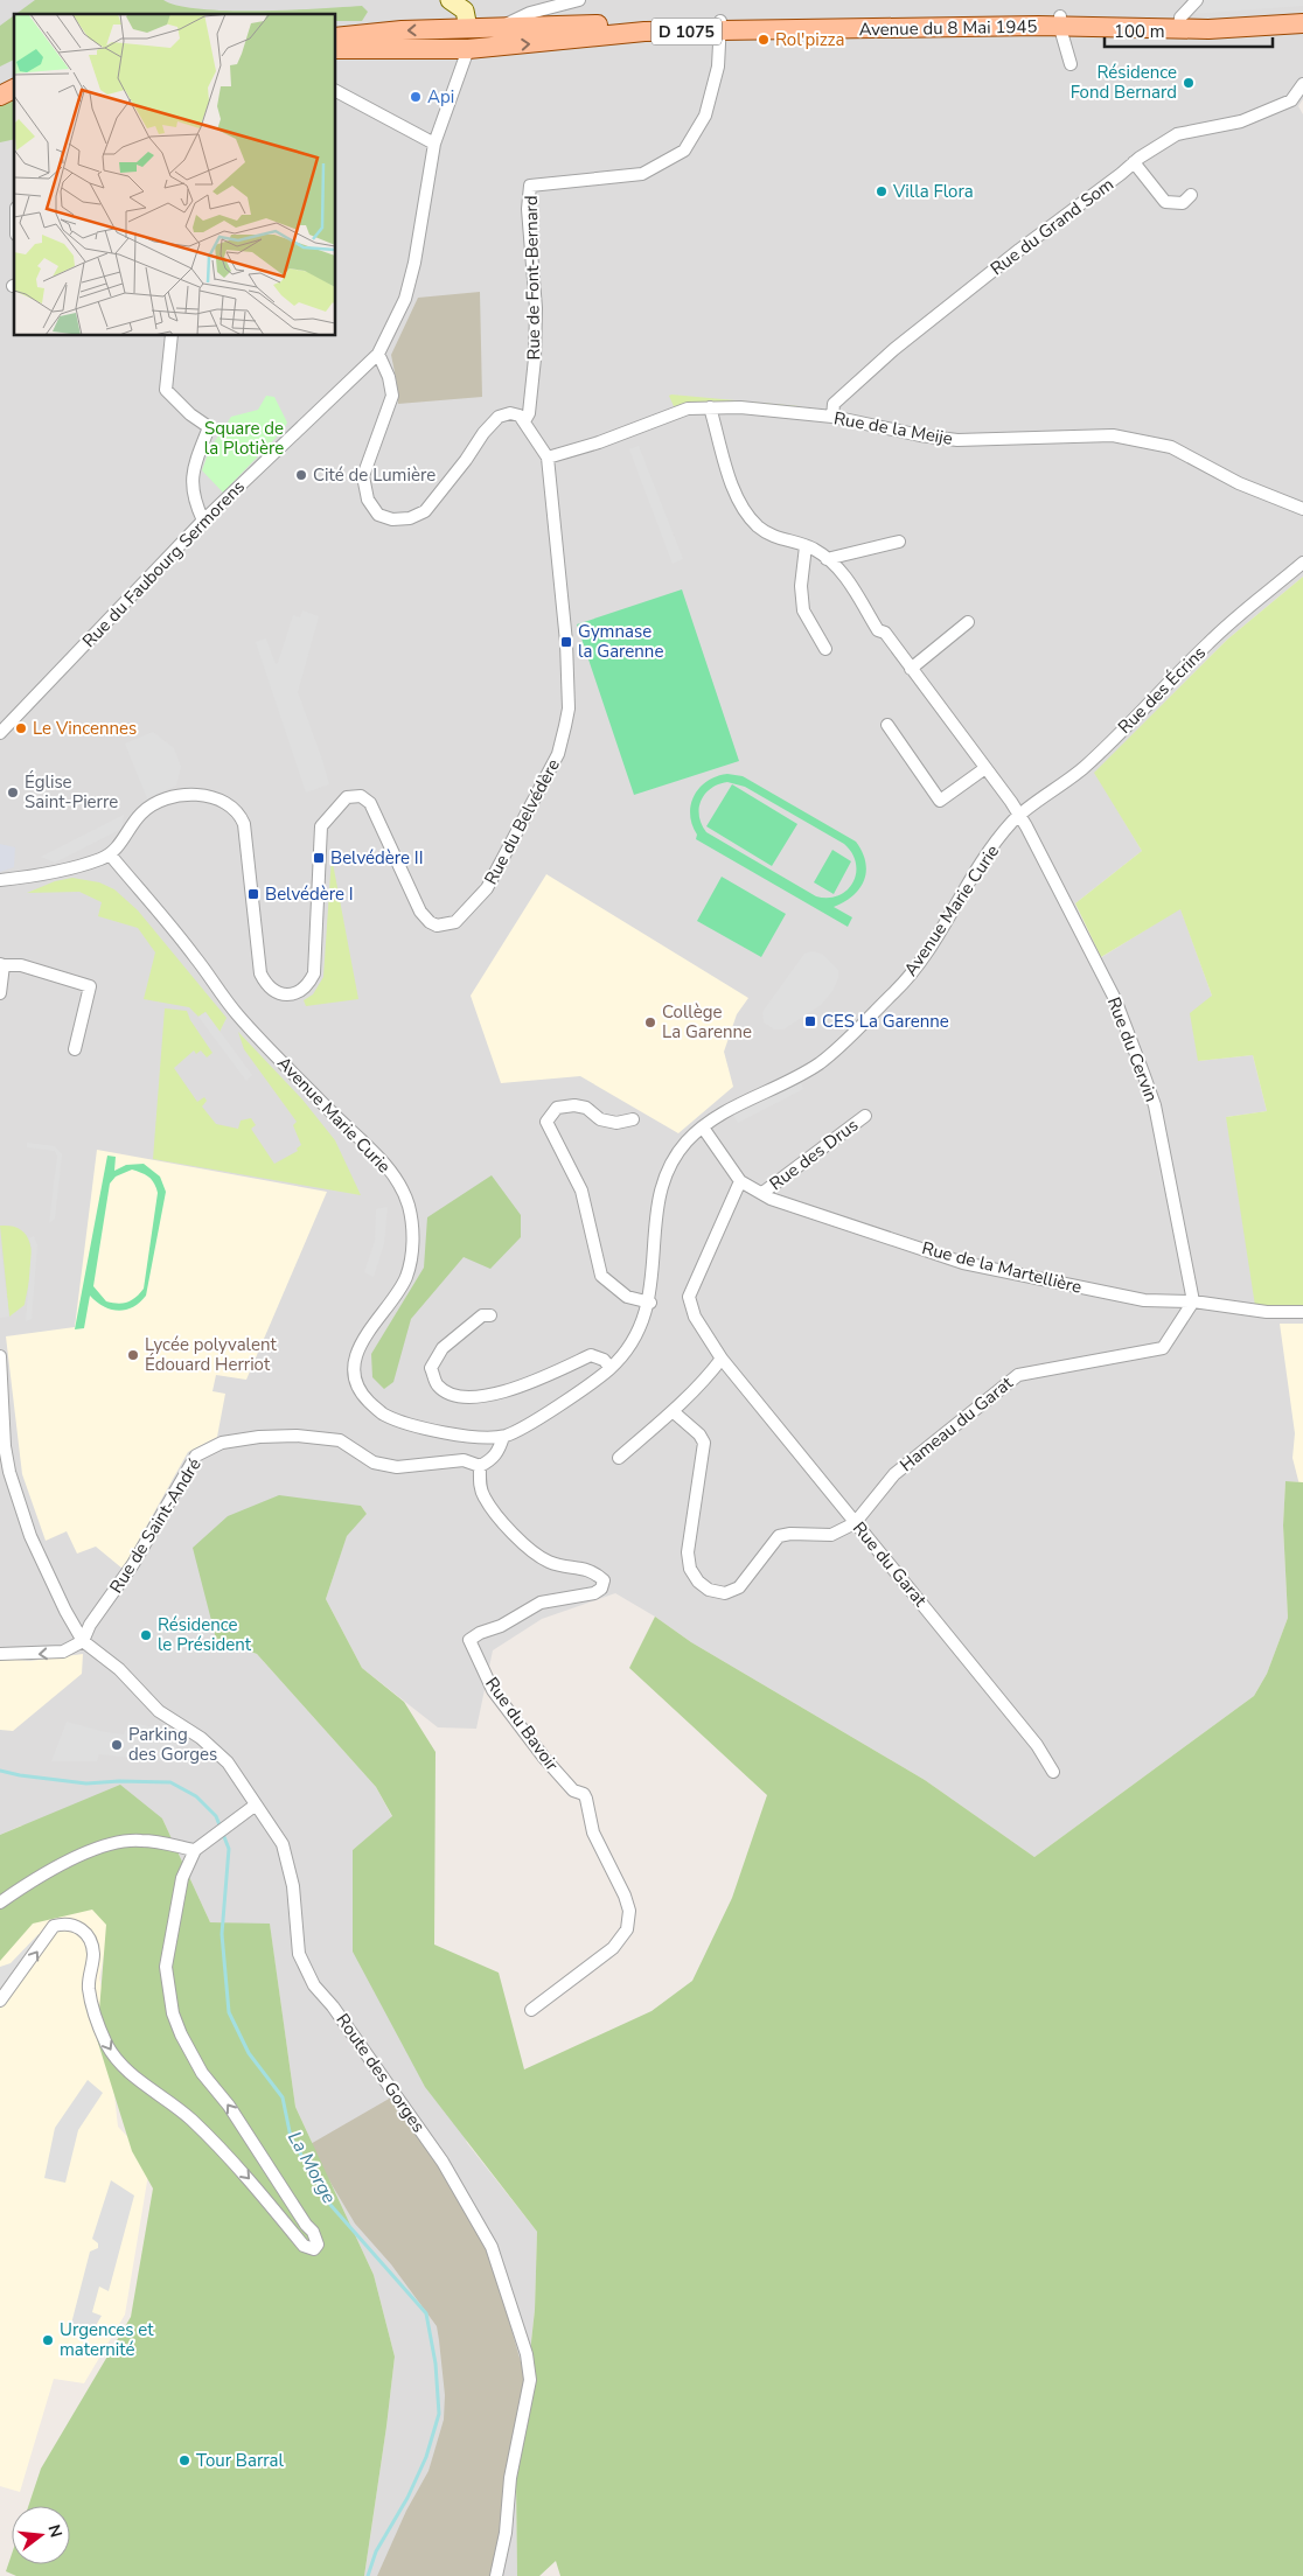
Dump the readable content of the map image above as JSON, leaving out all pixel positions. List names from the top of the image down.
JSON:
{
  "streets": {
    "main road": ["Avenue du 8 Mai 1945", "D 1075"],
    "street": [
      "Rue du Grand Som",
      "Rue de Font-Bernard",
      "Rue de la Meije",
      "Rue du Faubourg Sermorens",
      "Rue des Écrins",
      "Rue du Belvédère",
      "Avenue Marie Curie",
      "Rue du Cervin",
      "Rue des Drus",
      "Rue de la Martellière",
      "Hameau du Garat",
      "Rue de Saint-André",
      "Rue du Garat",
      "Rue du Bavoir",
      "Route des Gorges"
    ]
  },
  "crossings": [
    ["Avenue du 8 Mai 1945", "D 1075"],
    ["Avenue du 8 Mai 1945", "Rue de Font-Bernard"],
    ["Avenue du 8 Mai 1945", "Rue du Faubourg Sermorens"],
    ["D 1075", "Rue du Faubourg Sermorens"],
    ["Rue du Grand Som", "Rue de la Meije"],
    ["Rue de la Meije", "Rue du Belvédère"],
    ["Rue de la Meije", "Rue du Cervin"],
    ["Rue des Écrins", "Avenue Marie Curie"],
    ["Rue des Écrins", "Rue du Cervin"],
    ["Rue du Belvédère", "Avenue Marie Curie"],
    ["Avenue Marie Curie", "Rue du Cervin"],
    ["Avenue Marie Curie", "Rue de la Martellière"],
    ["Rue du Cervin", "Rue de la Martellière"],
    ["Rue du Cervin", "Hameau du Garat"],
    ["Rue des Drus", "Rue de la Martellière"],
    ["Rue de la Martellière", "Hameau du Garat"],
    ["Rue de la Martellière", "Rue du Garat"],
    ["Hameau du Garat", "Rue du Garat"],
    ["Rue de Saint-André", "Rue du Bavoir"],
    ["Rue de Saint-André", "Route des Gorges"]
  ],
  "water": ["La Morge"],
  "parks": ["Square de la Plotière"],
  "places": {
    "other": [
      "Rol'pizza",
      "Résidence Fond Bernard",
      "Api",
      "Villa Flora",
      "Cité de Lumière",
      "Le Vincennes",
      "Église Saint-Pierre",
      "Collège La Garenne",
      "Lycée polyvalent Édouard Herriot",
      "Résidence le Président",
      "Parking des Gorges",
      "Urgences et maternité",
      "Tour Barral"
    ],
    "transit": [
      "Gymnase la Garenne",
      "Belvédère II",
      "Belvédère I",
      "CES La Garenne"
    ]
  },
  "scale_bar": "100 m",
  "north": "right"
}
